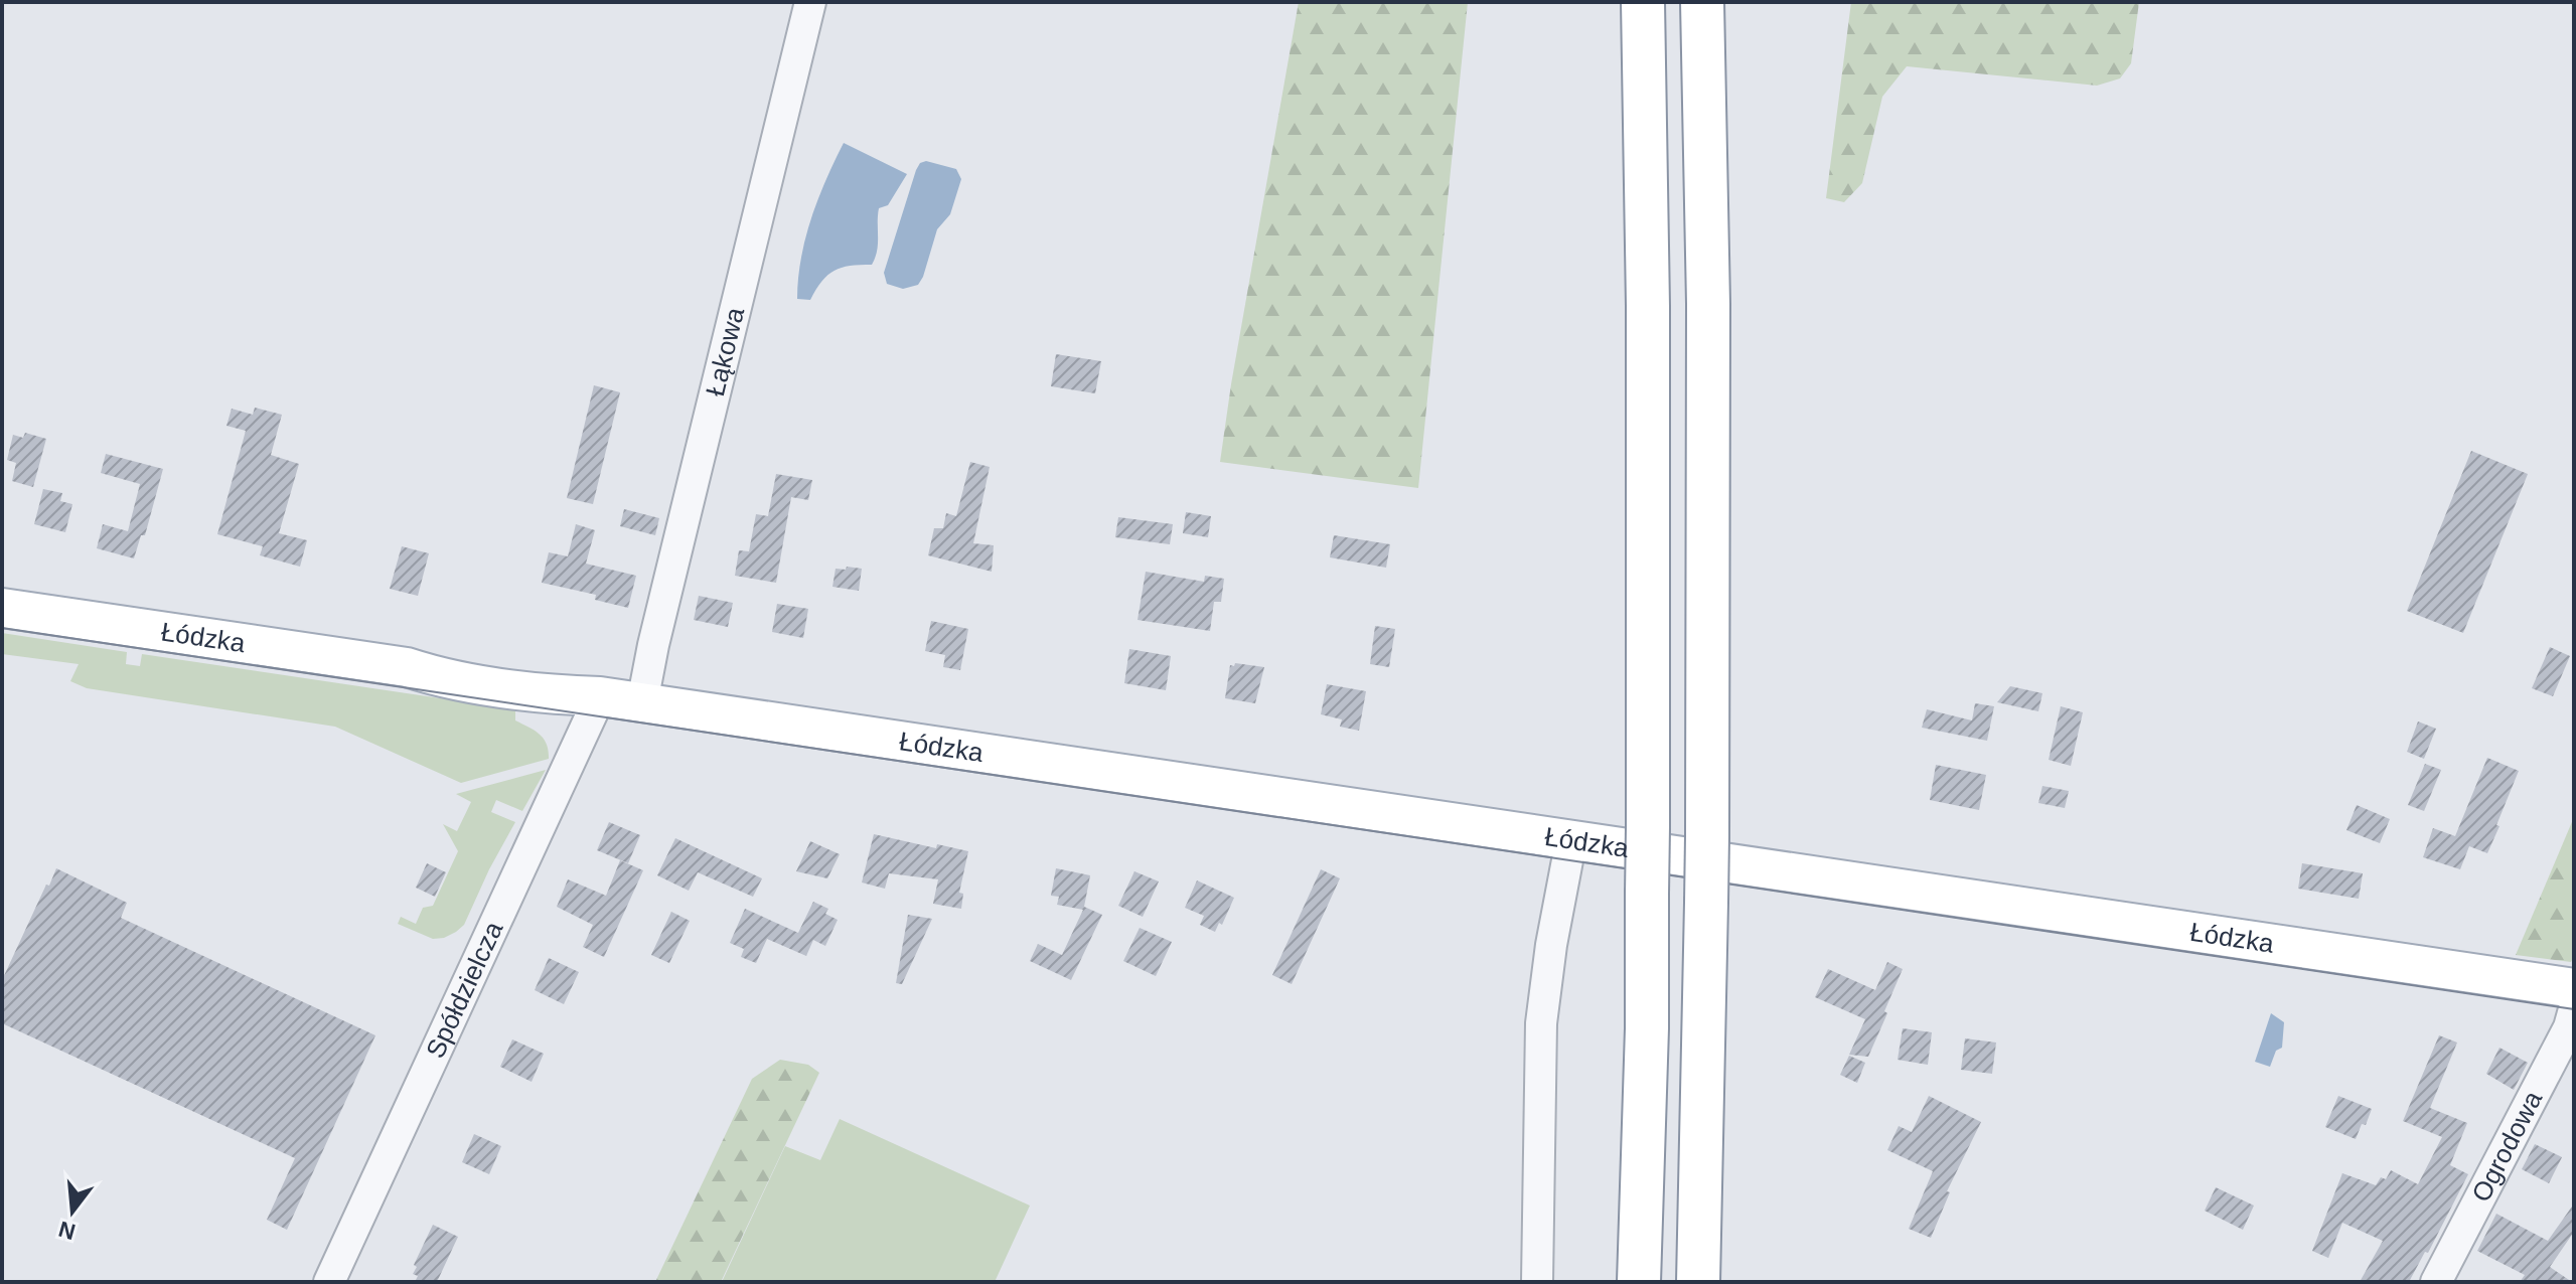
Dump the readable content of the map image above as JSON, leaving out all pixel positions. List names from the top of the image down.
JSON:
{
  "streets": {
    "main road": ["Łódzka"],
    "street": ["Łąkowa", "Spółdzielcza", "Ogrodowa"]
  },
  "crossings": [
    ["Łąkowa", "Łódzka"],
    ["Łódzka", "Spółdzielcza"]
  ],
  "north": "bottom"
}
